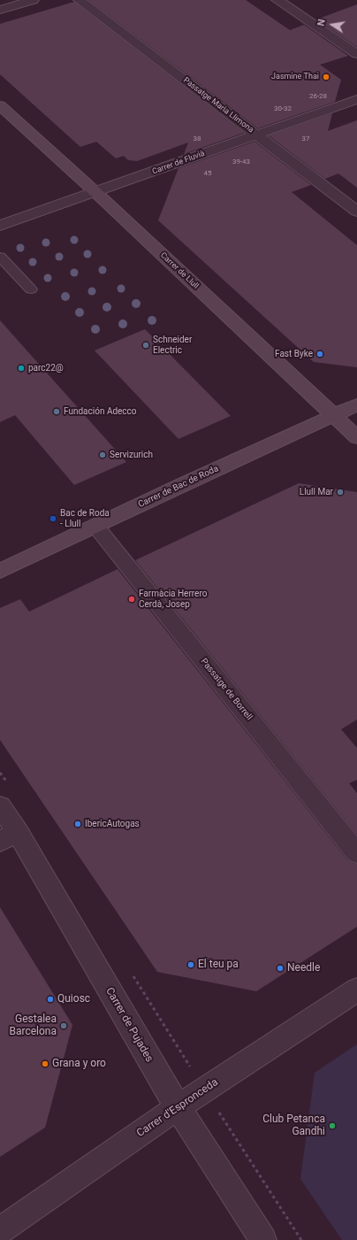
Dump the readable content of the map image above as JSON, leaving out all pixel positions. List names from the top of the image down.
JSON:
{
  "streets": {
    "street": [
      "Passatge Maria Llimona",
      "Carrer de Fluvià",
      "Carrer de Llull",
      "Carrer de Bac de Roda",
      "Passatge de Borrell",
      "Carrer de Pujades",
      "Carrer d'Espronceda"
    ]
  },
  "crossings": [
    ["Passatge Maria Llimona", "Carrer de Fluvià"],
    ["Carrer de Fluvià", "Carrer de Llull"],
    ["Carrer de Llull", "Carrer de Bac de Roda"],
    ["Carrer de Bac de Roda", "Passatge de Borrell"],
    ["Carrer de Pujades", "Carrer d'Espronceda"]
  ],
  "places": [
    "Jasmine Thai",
    "Schneider Electric",
    "Fast Byke",
    "parc22@",
    "Fundación Adecco",
    "Servizurich",
    "Llull Mar",
    "Bac de Roda - Llull",
    "Farmàcia Herrero Cerdà, Josep",
    "IbericAutogas",
    "El teu pa",
    "Needle",
    "Quiosc",
    "Gestalea Barcelona",
    "Grana y oro",
    "Club Petanca Gandhi"
  ],
  "house_numbers": [
    "26-28",
    "30-32",
    "38",
    "37",
    "39-43",
    "45"
  ],
  "north": "left"
}
